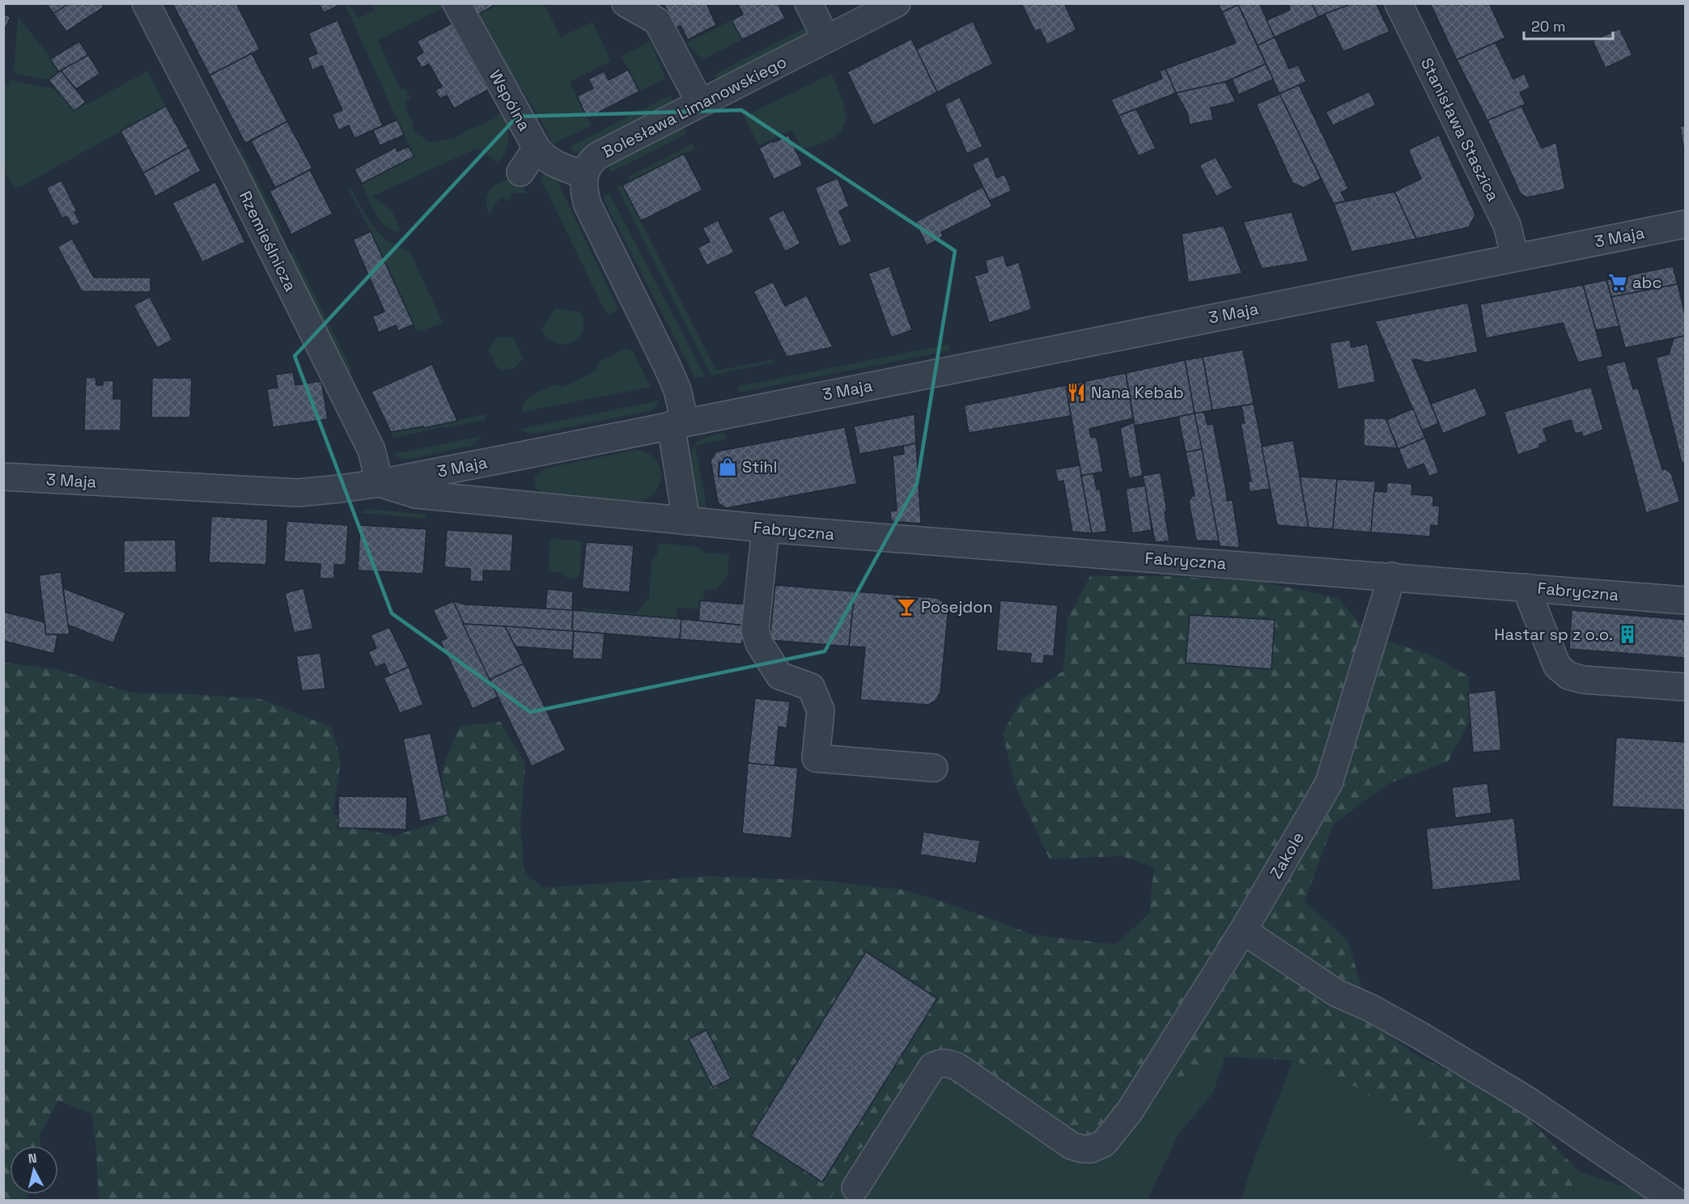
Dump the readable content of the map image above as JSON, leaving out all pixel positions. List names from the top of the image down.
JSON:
{
  "streets": {
    "street": [
      "Wspólna",
      "Bolesława Limanowskiego",
      "Stanisława Staszica",
      "3 Maja",
      "Rzemieślnicza",
      "Fabryczna",
      "Zakole"
    ]
  },
  "crossings": [
    ["Wspólna", "Bolesława Limanowskiego"],
    ["Stanisława Staszica", "3 Maja"],
    ["3 Maja", "Rzemieślnicza"],
    ["3 Maja", "Fabryczna"],
    ["Rzemieślnicza", "Fabryczna"],
    ["Fabryczna", "Zakole"]
  ],
  "places": {
    "supermarket": ["abc"],
    "restaurant": ["Nana Kebab"],
    "shop": ["Stihl"],
    "bar": ["Posejdon"],
    "building": ["Hastar sp z o.o."]
  },
  "scale_bar": "20 m",
  "north": "top"
}
